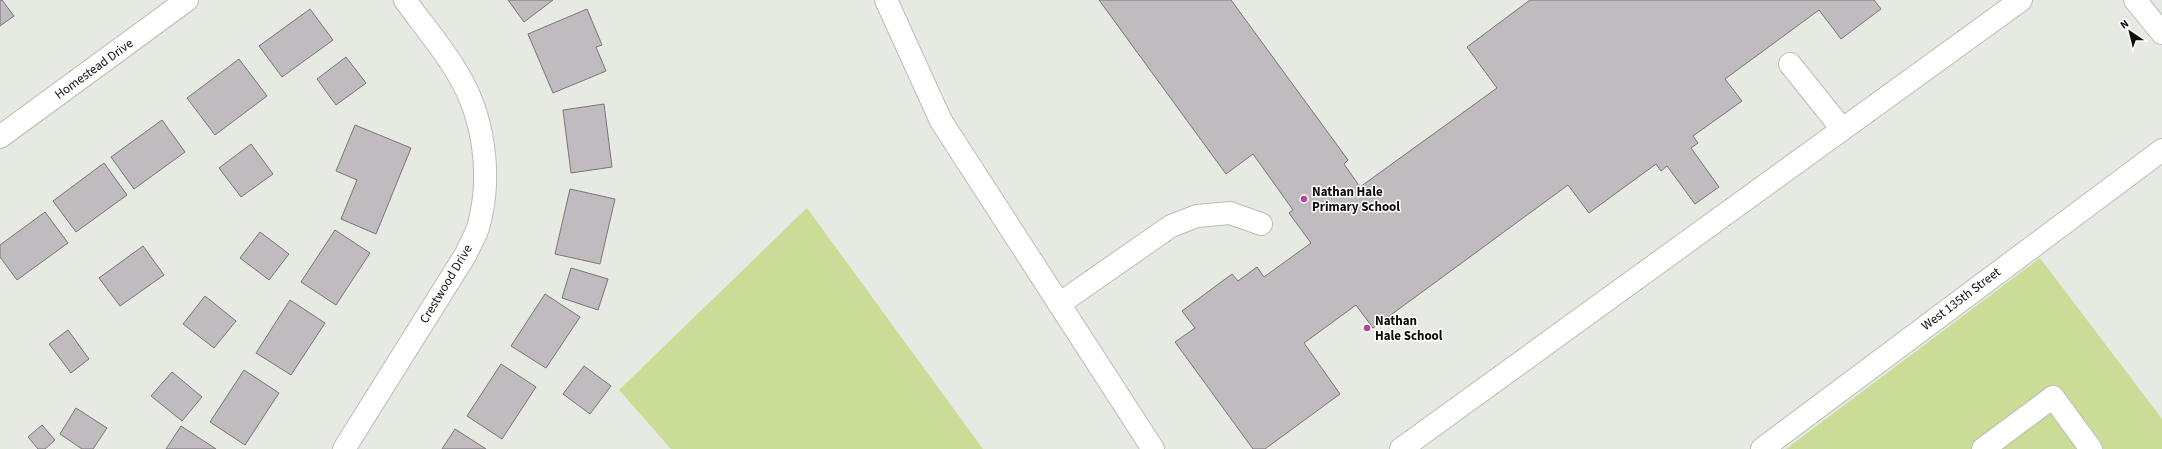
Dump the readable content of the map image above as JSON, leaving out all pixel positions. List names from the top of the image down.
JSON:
{
  "streets": {
    "street": ["Homestead Drive", "Crestwood Drive", "West 135th Street"]
  },
  "places": ["Nathan Hale Primary School", "Nathan Hale School"],
  "north": "top left"
}
